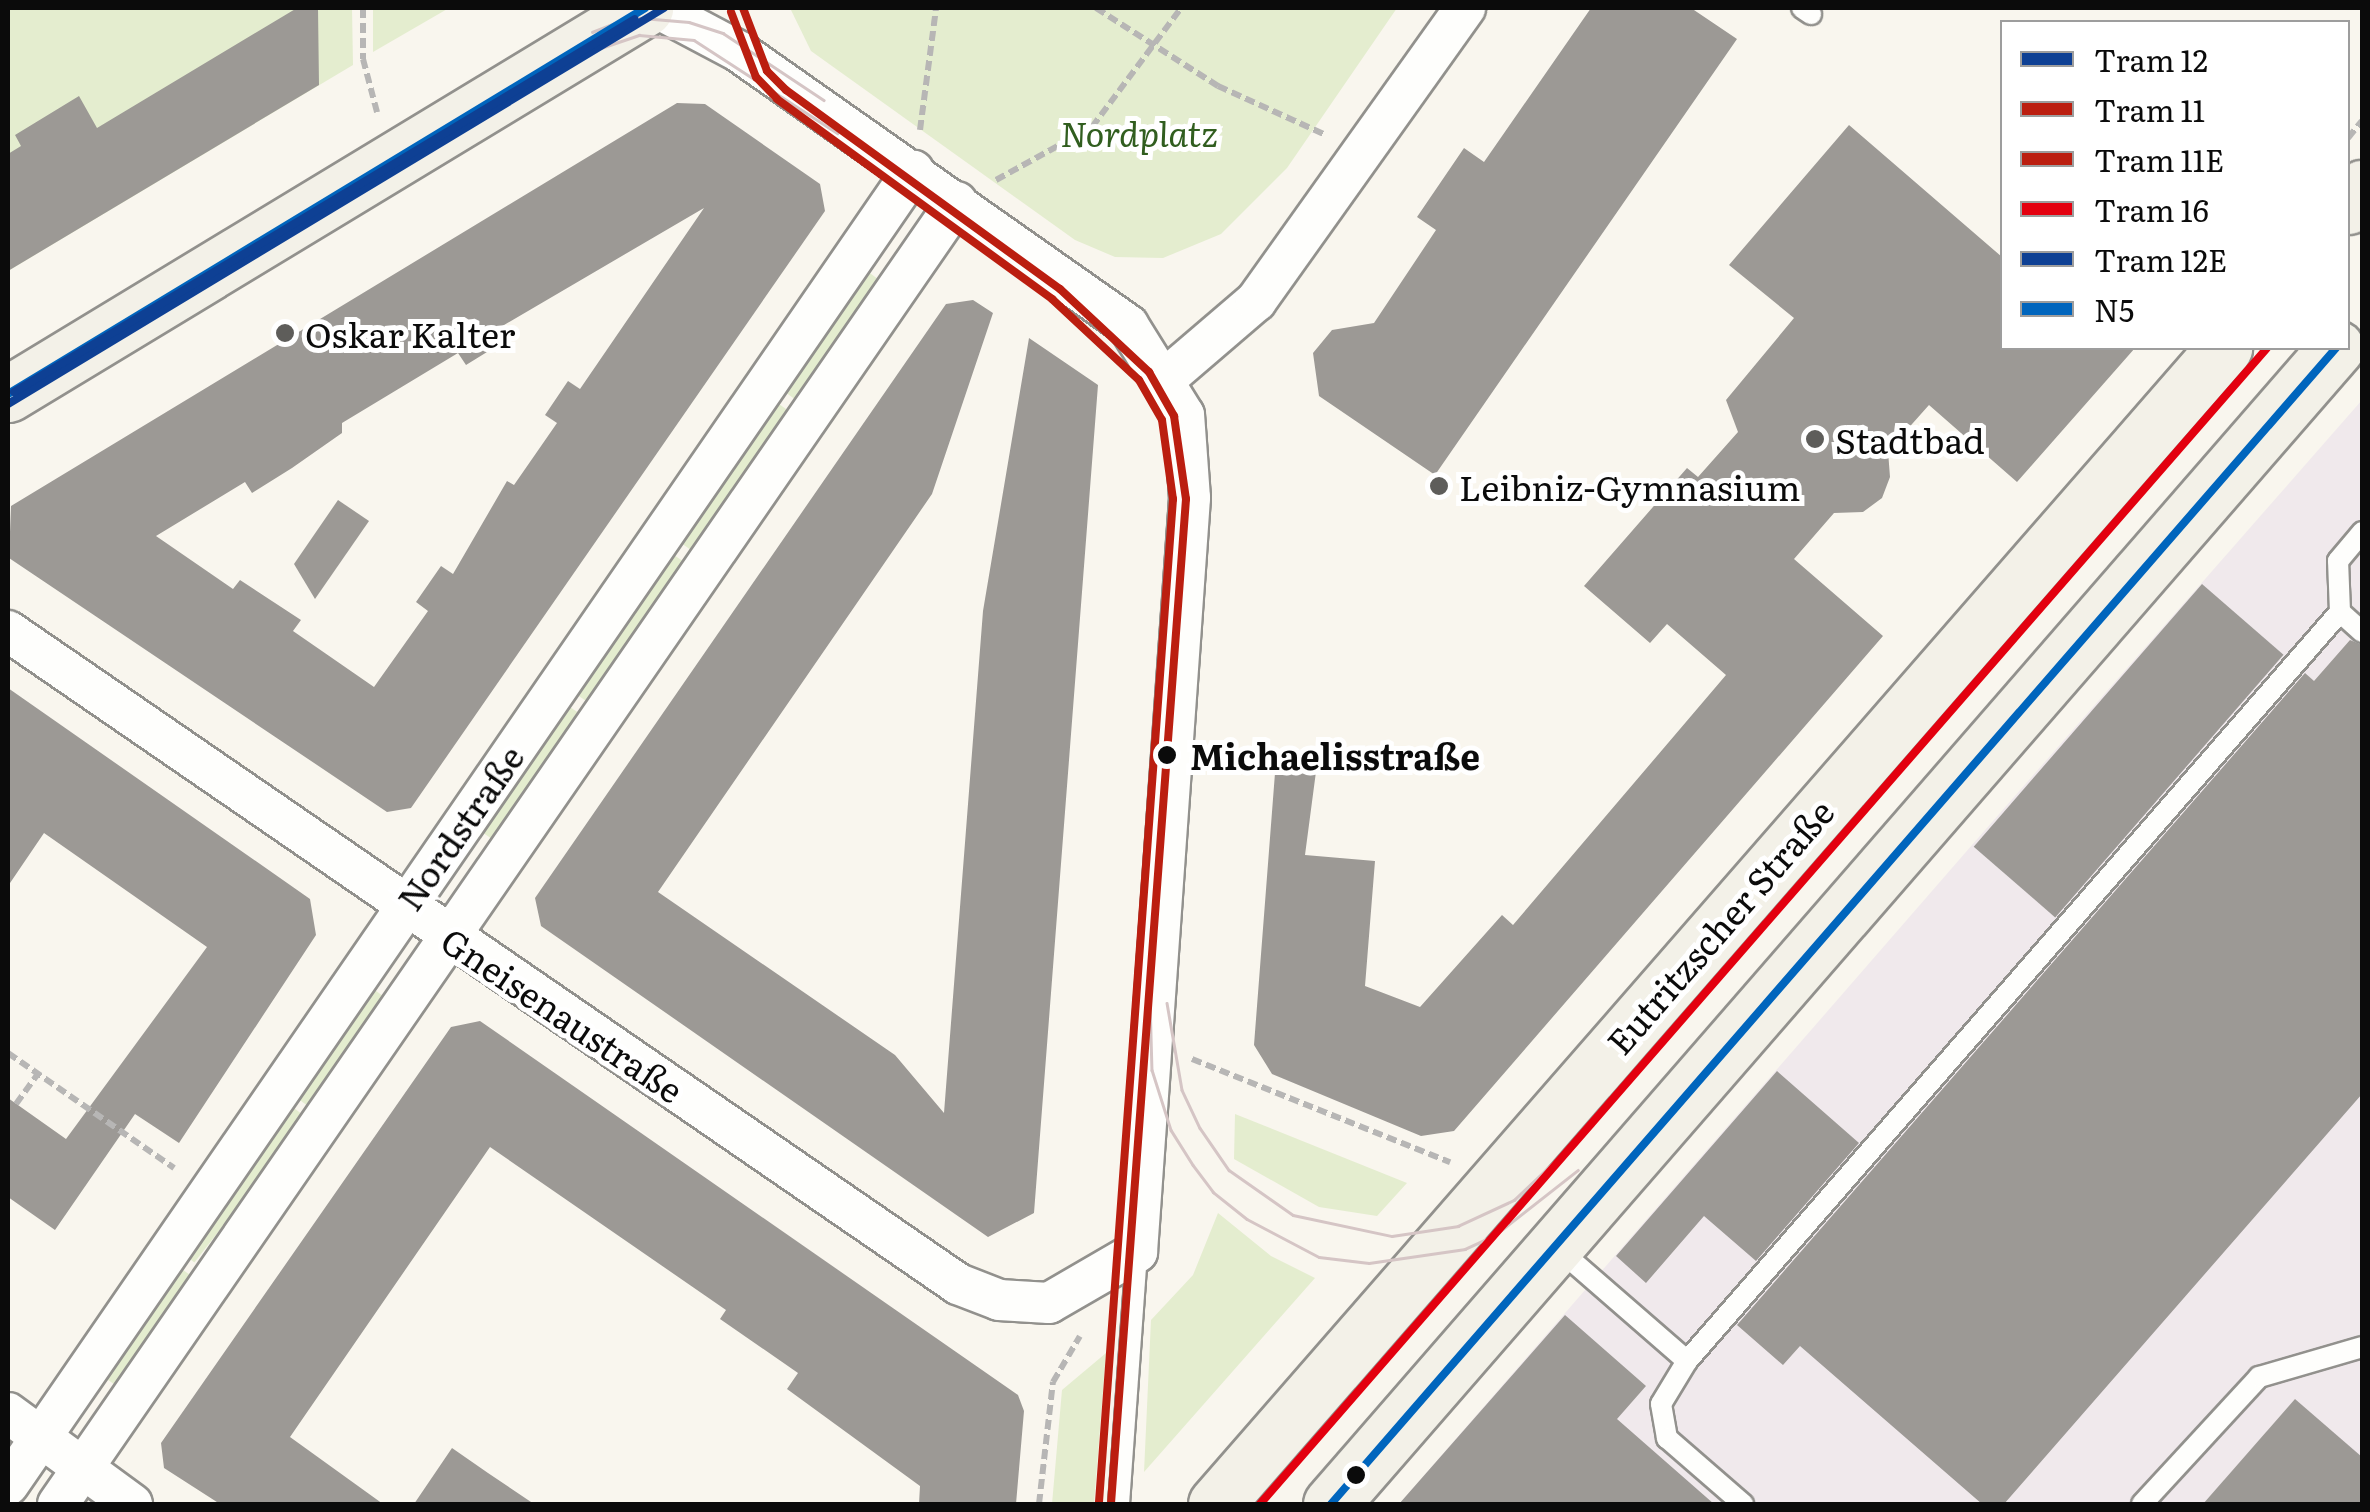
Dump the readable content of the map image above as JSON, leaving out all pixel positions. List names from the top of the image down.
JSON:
{
  "streets": {
    "main road": ["Eutritzscher Straße"],
    "street": ["Nordstraße", "Gneisenaustraße"]
  },
  "crossings": [
    ["Nordstraße", "Gneisenaustraße"]
  ],
  "parks": ["Nordplatz"],
  "places": [
    "Oskar Kalter",
    "Stadtbad",
    "Leibniz-Gymnasium",
    "Michaelisstraße"
  ],
  "lines": [
    "tram line 12",
    "tram line 11",
    "transit line N5",
    "tram line 11E",
    "tram line 12E",
    "tram line 16"
  ],
  "legend": [
    "Tram 12",
    "Tram 11",
    "Tram 11E",
    "Tram 16",
    "Tram 12E",
    "N5"
  ]
}
